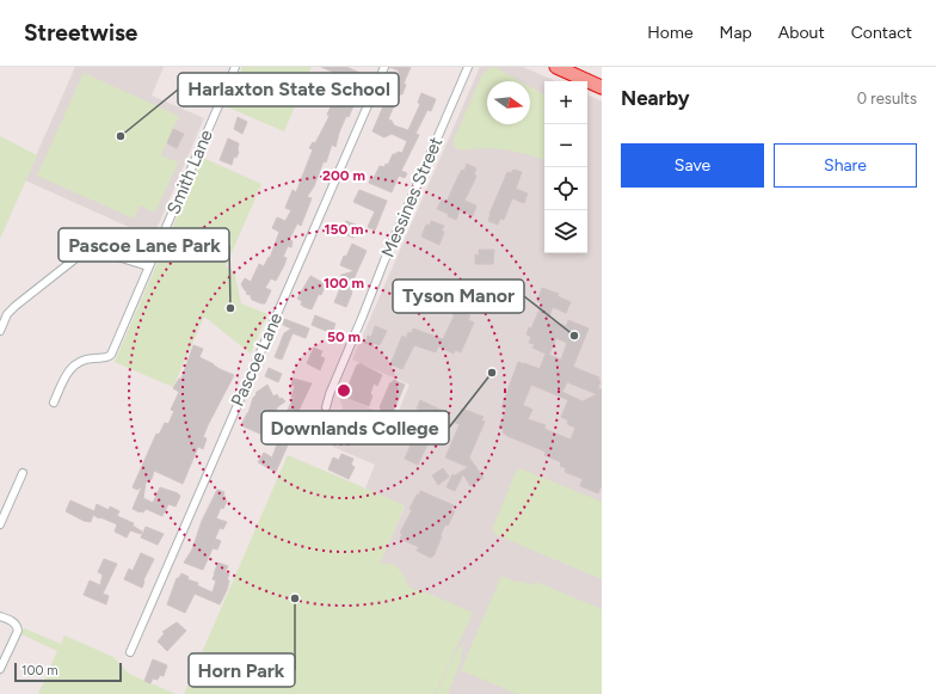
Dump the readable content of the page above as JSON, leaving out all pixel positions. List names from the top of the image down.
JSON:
{
  "streets": {
    "street": ["Smith Lane", "Messines Street", "Pascoe Lane"]
  },
  "places": [
    "Harlaxton State School",
    "Pascoe Lane Park",
    "Tyson Manor",
    "Downlands College",
    "Horn Park"
  ],
  "scale_bar": "100 m",
  "north": "right",
  "page": {
    "header": "Streetwise",
    "nav": [
      "Home",
      "Map",
      "About",
      "Contact"
    ],
    "heading": ["Nearby", "0 results"],
    "map_buttons": ["+", "−"],
    "buttons": ["Save", "Share"],
    "scale": "100 m"
  },
  "rings": [
    "200 m",
    "150 m",
    "100 m",
    "50 m"
  ]
}
